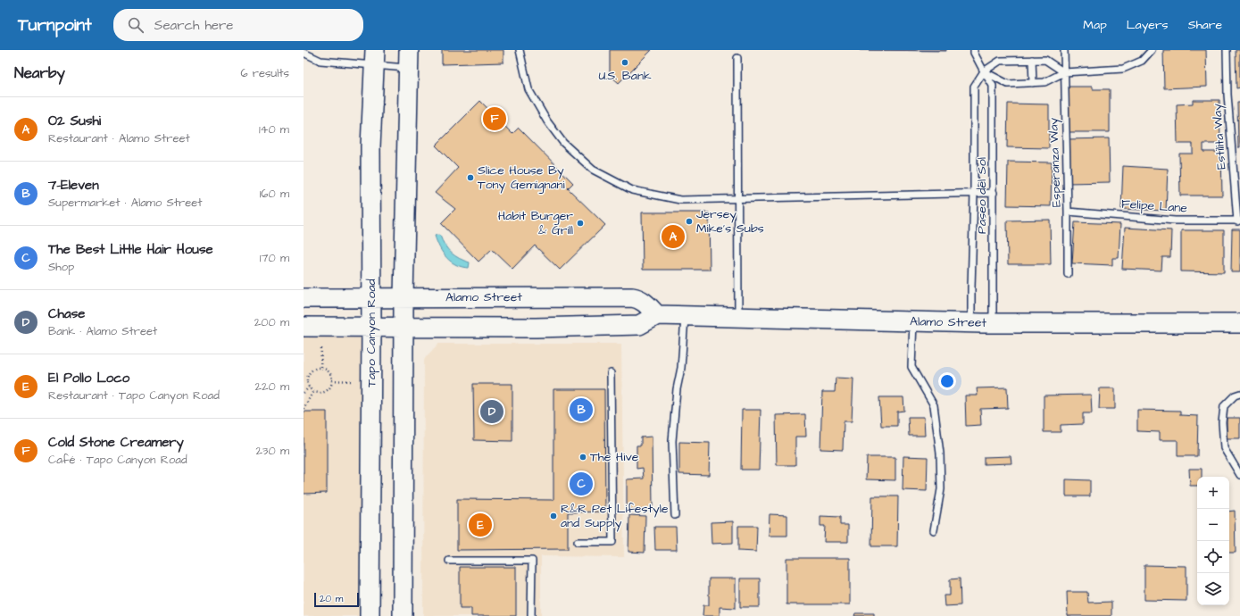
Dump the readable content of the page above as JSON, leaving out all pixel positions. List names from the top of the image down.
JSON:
{
  "streets": {
    "main road": ["Alamo Street", "Tapo Canyon Road"],
    "lane": [
      "Estilita Way",
      "Esperanza Way",
      "Paseo del Sol",
      "Felipe Lane"
    ]
  },
  "crossings": [
    ["Estilita Way", "Felipe Lane"],
    ["Esperanza Way", "Paseo del Sol"],
    ["Esperanza Way", "Felipe Lane"],
    ["Paseo del Sol", "Alamo Street"],
    ["Alamo Street", "Tapo Canyon Road"]
  ],
  "places": [
    "U.S. Bank",
    "Slice House By Tony Gemignani",
    "Jersey Mike's Subs",
    "Habit Burger & Grill",
    "The Hive",
    "R&R Pet Lifestyle and Supply"
  ],
  "scale_bar": "20 m",
  "page": {
    "header": "Turnpoint",
    "search": "Search here",
    "nav": ["Map", "Layers", "Share"],
    "heading": ["Nearby", "6 results"],
    "list": [
      {
        "mark": "A",
        "name": "O2 Sushi",
        "note": "Restaurant · Alamo Street",
        "value": "140 m"
      },
      {
        "mark": "B",
        "name": "7-Eleven",
        "note": "Supermarket · Alamo Street",
        "value": "160 m"
      },
      {
        "mark": "C",
        "name": "The Best Little Hair House",
        "note": "Shop",
        "value": "170 m"
      },
      {
        "mark": "D",
        "name": "Chase",
        "note": "Bank · Alamo Street",
        "value": "200 m"
      },
      {
        "mark": "E",
        "name": "El Pollo Loco",
        "note": "Restaurant · Tapo Canyon Road",
        "value": "220 m"
      },
      {
        "mark": "F",
        "name": "Cold Stone Creamery",
        "note": "Café · Tapo Canyon Road",
        "value": "230 m"
      }
    ],
    "pins": [
      "F",
      "A",
      "B",
      "D",
      "C",
      "E"
    ],
    "map_buttons": ["+", "−"],
    "scale": "20 m"
  }
}
